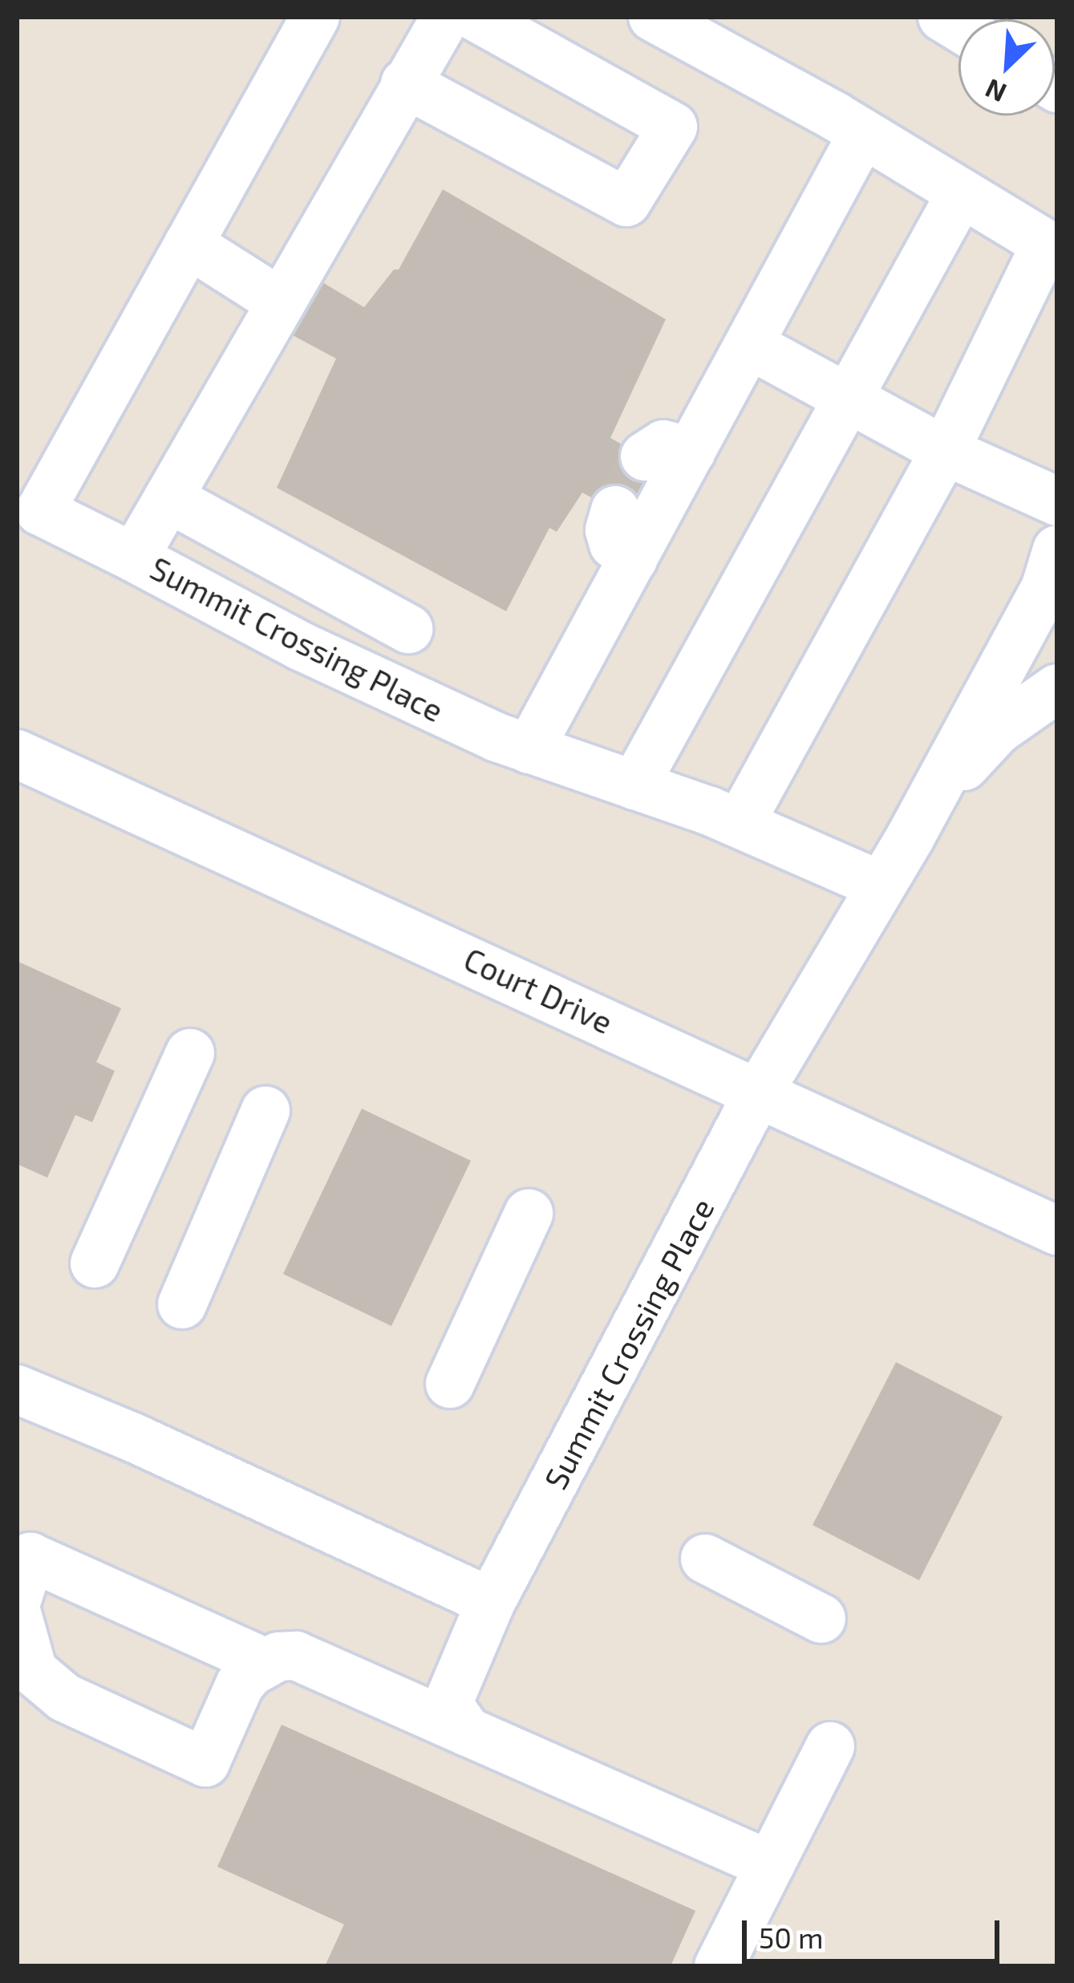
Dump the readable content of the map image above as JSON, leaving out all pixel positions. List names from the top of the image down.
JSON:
{
  "streets": {
    "street": ["Summit Crossing Place", "Court Drive"]
  },
  "crossings": [
    ["Summit Crossing Place", "Court Drive"]
  ],
  "scale_bar": "50 m",
  "north": "bottom left"
}
